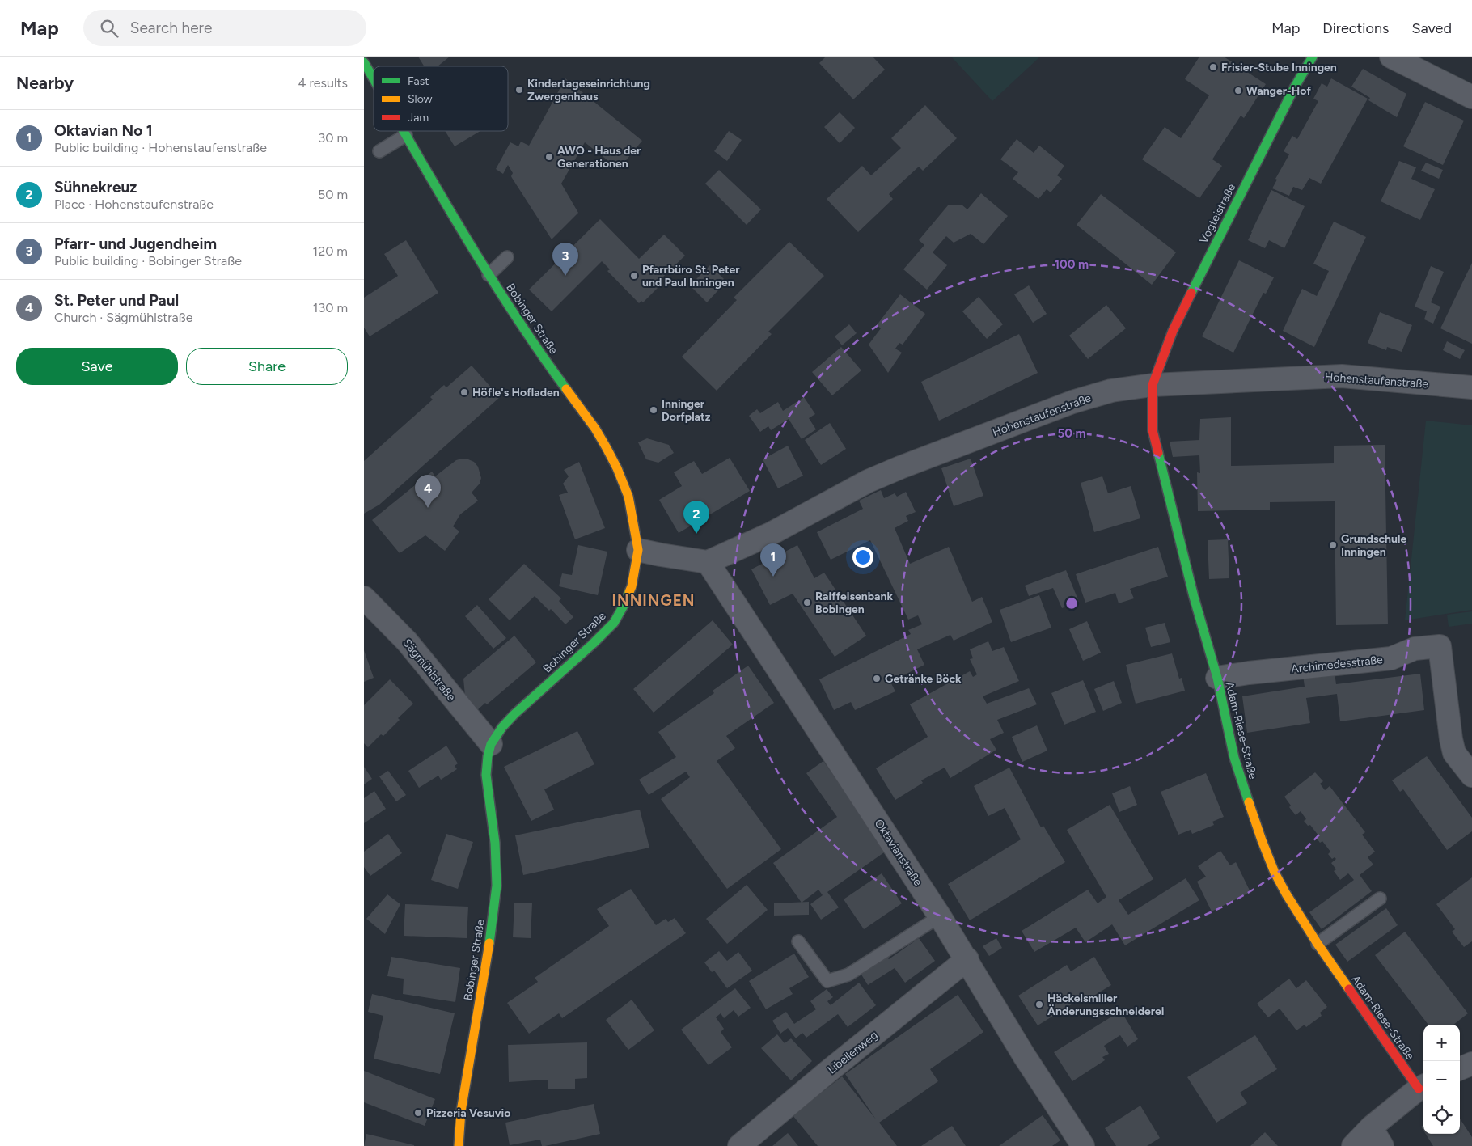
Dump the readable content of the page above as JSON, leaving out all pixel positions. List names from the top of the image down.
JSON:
{
  "streets": {
    "main road": ["Vogteistraße", "Bobinger Straße", "Adam-Riese-Straße"],
    "street": [
      "Hohenstaufenstraße",
      "Archimedesstraße",
      "Sägmühlstraße",
      "Oktavianstraße",
      "Libellenweg"
    ]
  },
  "crossings": [
    ["Vogteistraße", "Hohenstaufenstraße"],
    ["Vogteistraße", "Adam-Riese-Straße"],
    ["Bobinger Straße", "Sägmühlstraße"],
    ["Hohenstaufenstraße", "Adam-Riese-Straße"],
    ["Hohenstaufenstraße", "Oktavianstraße"],
    ["Archimedesstraße", "Adam-Riese-Straße"],
    ["Oktavianstraße", "Libellenweg"]
  ],
  "districts": ["INNINGEN"],
  "places": [
    "Frisier-Stube Inningen",
    "Kindertageseinrichtung Zwergenhaus",
    "Wanger-Hof",
    "AWO - Haus der Generationen",
    "Pfarrbüro St. Peter und Paul Inningen",
    "Höfle's Hofladen",
    "Inninger Dorfplatz",
    "Grundschule Inningen",
    "Raiffeisenbank Bobingen",
    "Getränke Böck",
    "Häckelsmiller Änderungsschneiderei",
    "Pizzeria Vesuvio"
  ],
  "legend": ["Fast", "Slow", "Jam"],
  "page": {
    "header": "Map",
    "search": "Search here",
    "nav": ["Map", "Directions", "Saved"],
    "heading": ["Nearby", "4 results"],
    "list": [
      {
        "mark": "1",
        "name": "Oktavian No 1",
        "note": "Public building · Hohenstaufenstraße",
        "value": "30 m"
      },
      {
        "mark": "2",
        "name": "Sühnekreuz",
        "note": "Place · Hohenstaufenstraße",
        "value": "50 m"
      },
      {
        "mark": "3",
        "name": "Pfarr- und Jugendheim",
        "note": "Public building · Bobinger Straße",
        "value": "120 m"
      },
      {
        "mark": "4",
        "name": "St. Peter und Paul",
        "note": "Church · Sägmühlstraße",
        "value": "130 m"
      }
    ],
    "pins": [
      "3",
      "4",
      "2",
      "1"
    ],
    "buttons": ["Save", "Share"],
    "map_buttons": ["+", "−"]
  },
  "rings": ["100 m", "50 m"]
}
